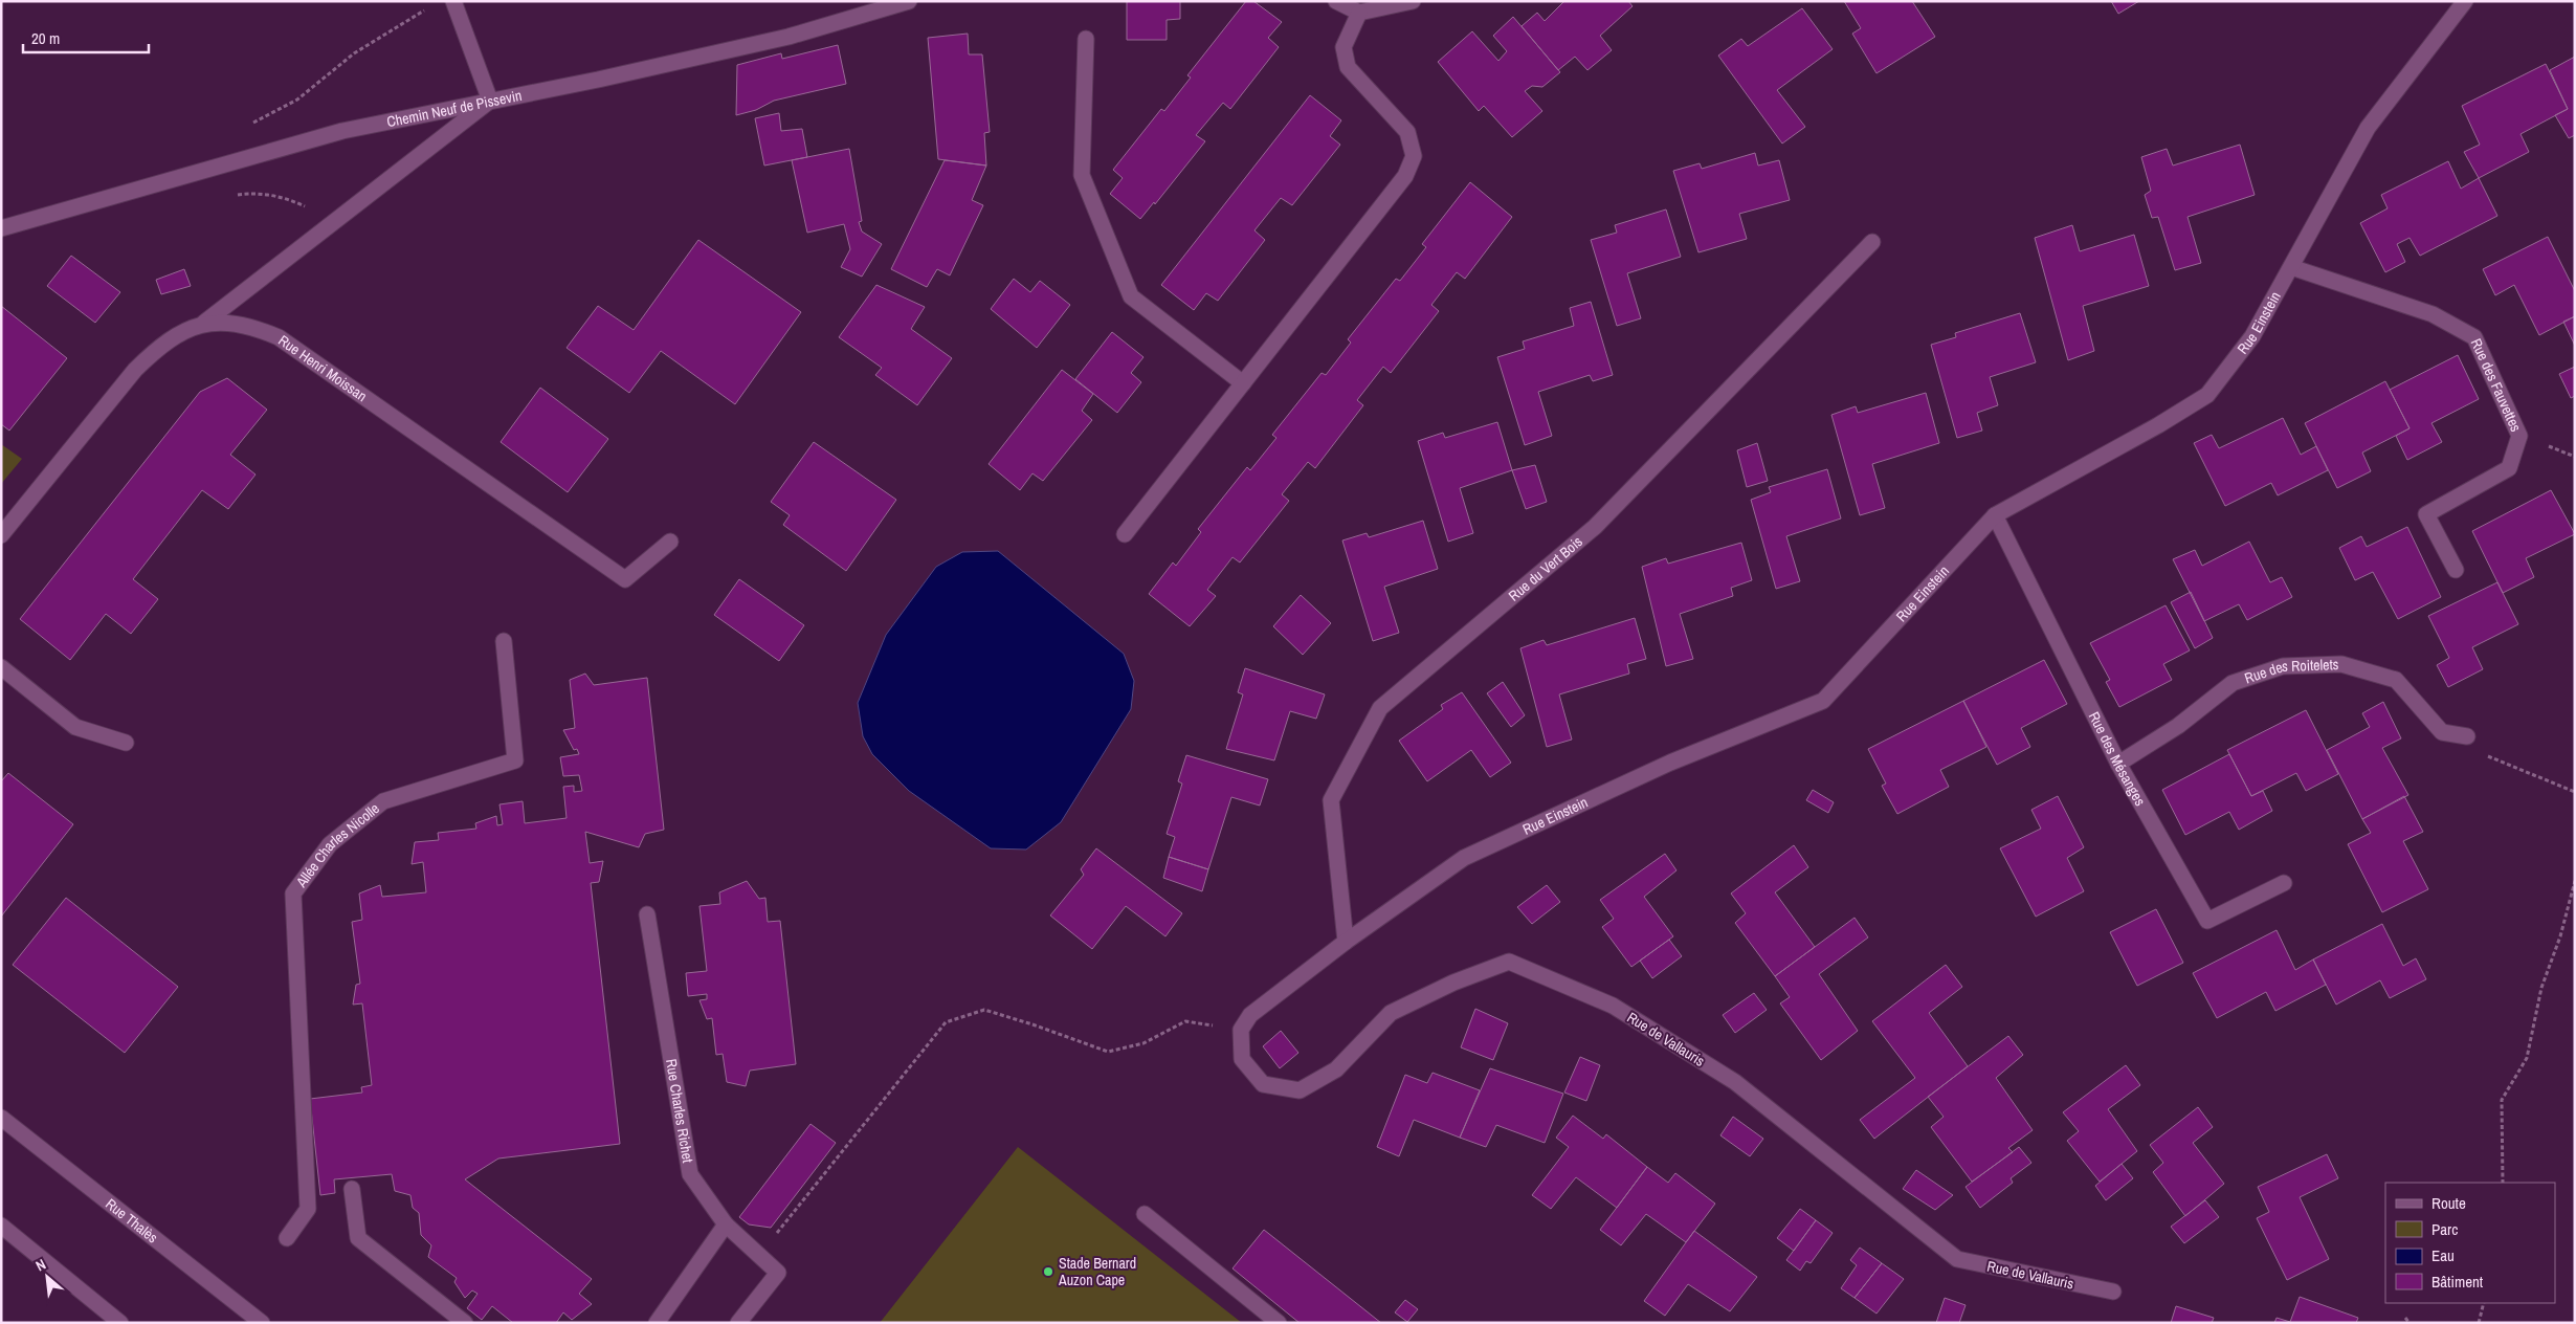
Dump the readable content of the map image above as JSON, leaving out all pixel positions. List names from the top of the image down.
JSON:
{
  "streets": {
    "street": [
      "Chemin Neuf de Pissevin",
      "Rue Einstein",
      "Rue Henri Moissan",
      "Rue des Fauvettes",
      "Rue du Vert Bois",
      "Rue des Roitelets",
      "Rue des Mésanges",
      "Allée Charles Nicolle",
      "Rue de Vallauris",
      "Rue Charles Richet",
      "Rue Thalès"
    ]
  },
  "crossings": [
    ["Rue Einstein", "Rue des Fauvettes"],
    ["Rue Einstein", "Rue du Vert Bois"],
    ["Rue Einstein", "Rue des Mésanges"],
    ["Rue Einstein", "Rue de Vallauris"],
    ["Rue des Roitelets", "Rue des Mésanges"]
  ],
  "places": ["Stade Bernard Auzon Cape"],
  "legend": [
    "Route",
    "Parc",
    "Eau",
    "Bâtiment"
  ],
  "scale_bar": "20 m",
  "north": "top left"
}
